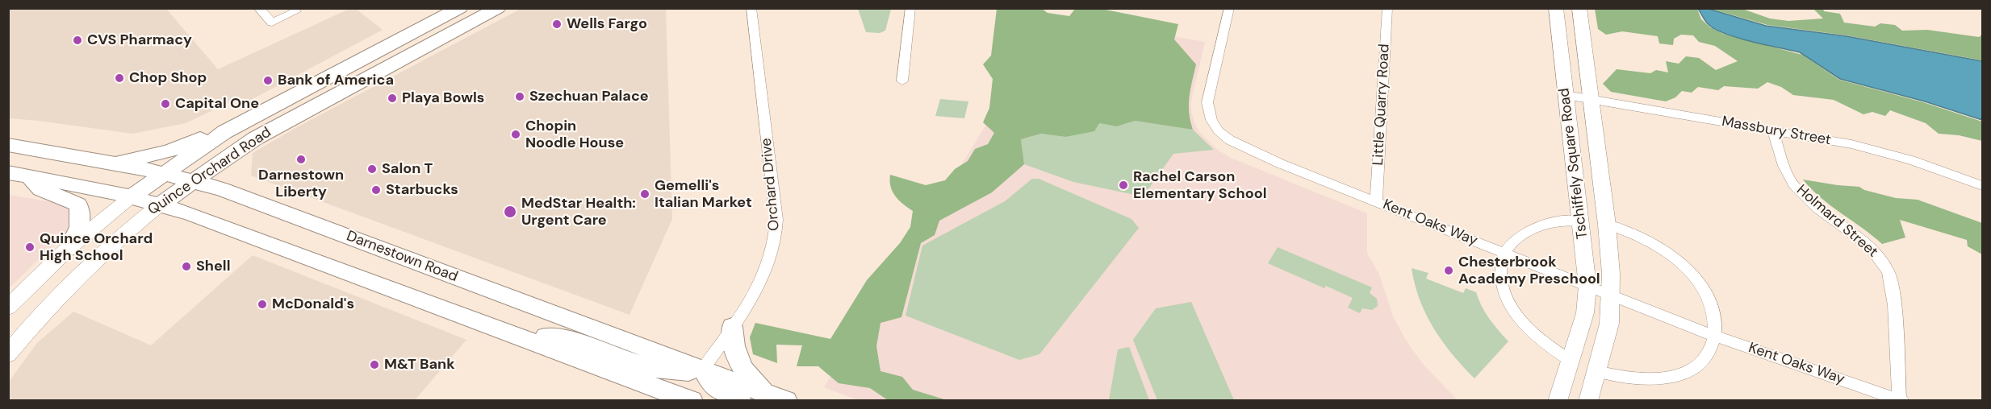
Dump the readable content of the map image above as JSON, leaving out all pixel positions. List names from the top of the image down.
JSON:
{
  "streets": {
    "main road": ["Quince Orchard Road", "Darnestown Road"],
    "street": [
      "Little Quarry Road",
      "Massbury Street",
      "Tschiffely Square Road",
      "Orchard Drive",
      "Holmard Street",
      "Kent Oaks Way"
    ]
  },
  "crossings": [
    ["Little Quarry Road", "Kent Oaks Way"],
    ["Massbury Street", "Tschiffely Square Road"],
    ["Massbury Street", "Holmard Street"],
    ["Tschiffely Square Road", "Kent Oaks Way"],
    ["Quince Orchard Road", "Darnestown Road"],
    ["Orchard Drive", "Darnestown Road"],
    ["Holmard Street", "Kent Oaks Way"]
  ],
  "places": [
    "Wells Fargo",
    "CVS Pharmacy",
    "Chop Shop",
    "Bank of America",
    "Szechuan Palace",
    "Playa Bowls",
    "Capital One",
    "Chopin Noodle House",
    "Darnestown Liberty",
    "Salon T",
    "Rachel Carson Elementary School",
    "Starbucks",
    "Gemelli's Italian Market",
    "MedStar Health: Urgent Care",
    "Quince Orchard High School",
    "Shell",
    "Chesterbrook Academy Preschool",
    "McDonald's",
    "M&T Bank"
  ]
}
